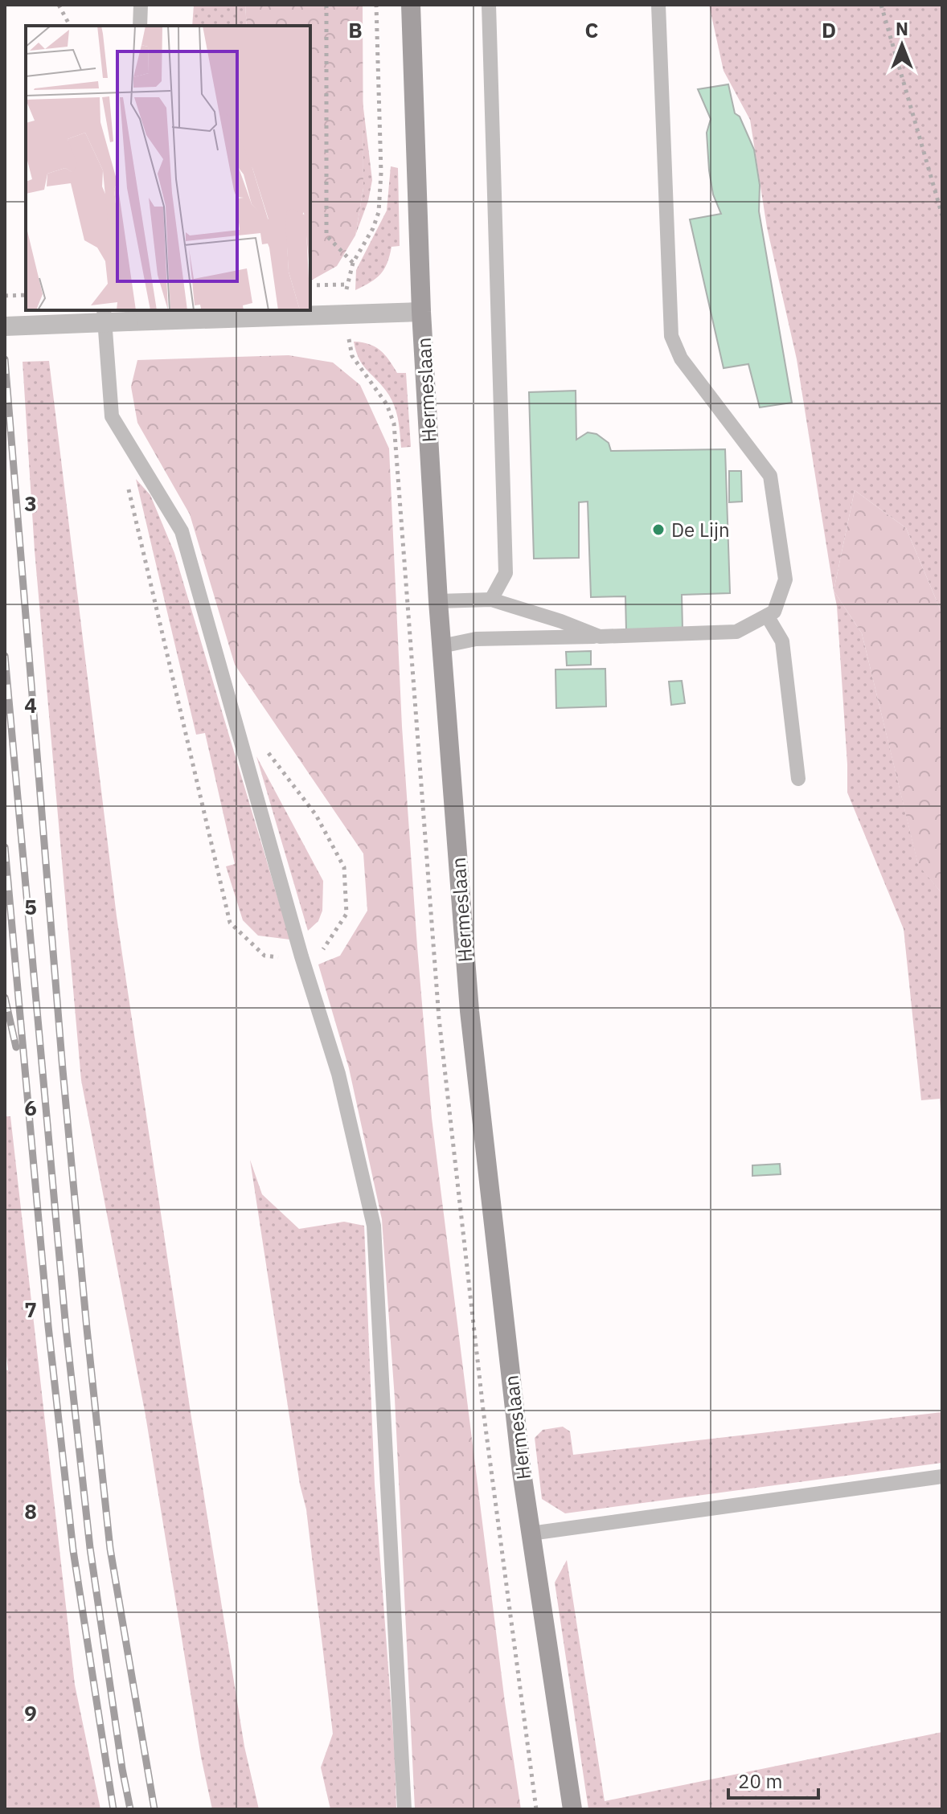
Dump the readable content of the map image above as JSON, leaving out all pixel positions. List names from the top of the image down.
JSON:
{
  "streets": {
    "street": ["Hermeslaan"]
  },
  "places": ["De Lijn"],
  "scale_bar": "20 m",
  "north": "top",
  "grid": {
    "columns": ["B", "C", "D"],
    "rows": [
      "3",
      "4",
      "5",
      "6",
      "7",
      "8",
      "9"
    ]
  }
}
